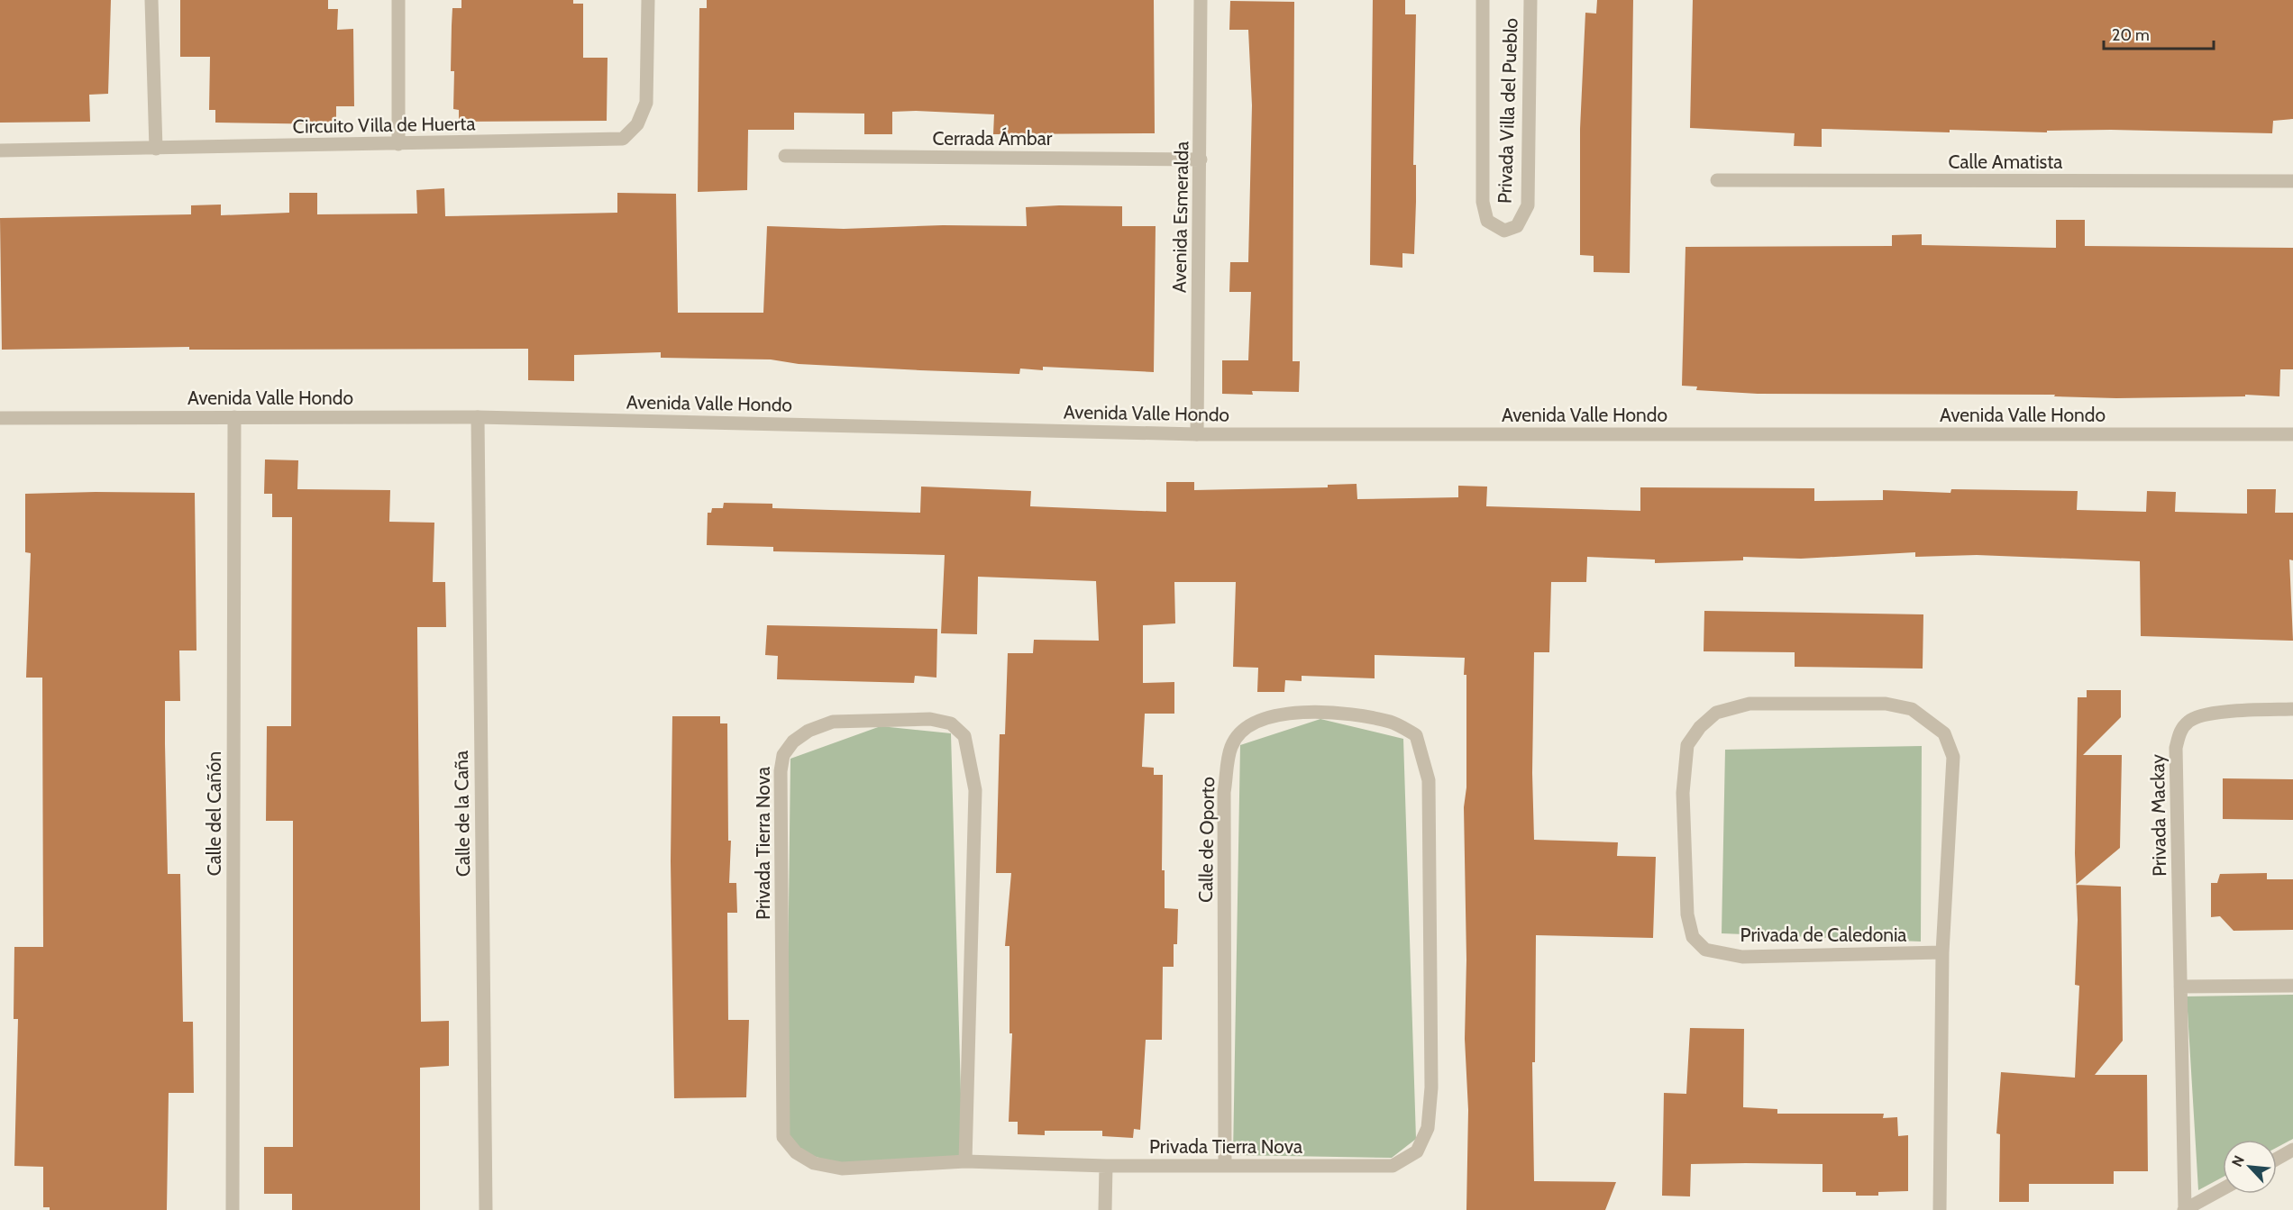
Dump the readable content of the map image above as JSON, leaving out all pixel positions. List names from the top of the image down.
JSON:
{
  "streets": {
    "street": [
      "Privada Villa del Pueblo",
      "Circuito Villa de Huerta",
      "Cerrada Ámbar",
      "Calle Amatista",
      "Avenida Esmeralda",
      "Avenida Valle Hondo",
      "Calle del Cañón",
      "Calle de la Caña",
      "Privada Mackay",
      "Calle de Oporto",
      "Privada Tierra Nova",
      "Privada de Caledonia"
    ]
  },
  "crossings": [
    ["Cerrada Ámbar", "Avenida Esmeralda"],
    ["Avenida Esmeralda", "Avenida Valle Hondo"],
    ["Avenida Valle Hondo", "Calle del Cañón"],
    ["Avenida Valle Hondo", "Calle de la Caña"],
    ["Calle de Oporto", "Privada Tierra Nova"]
  ],
  "scale_bar": "20 m",
  "north": "top left"
}
